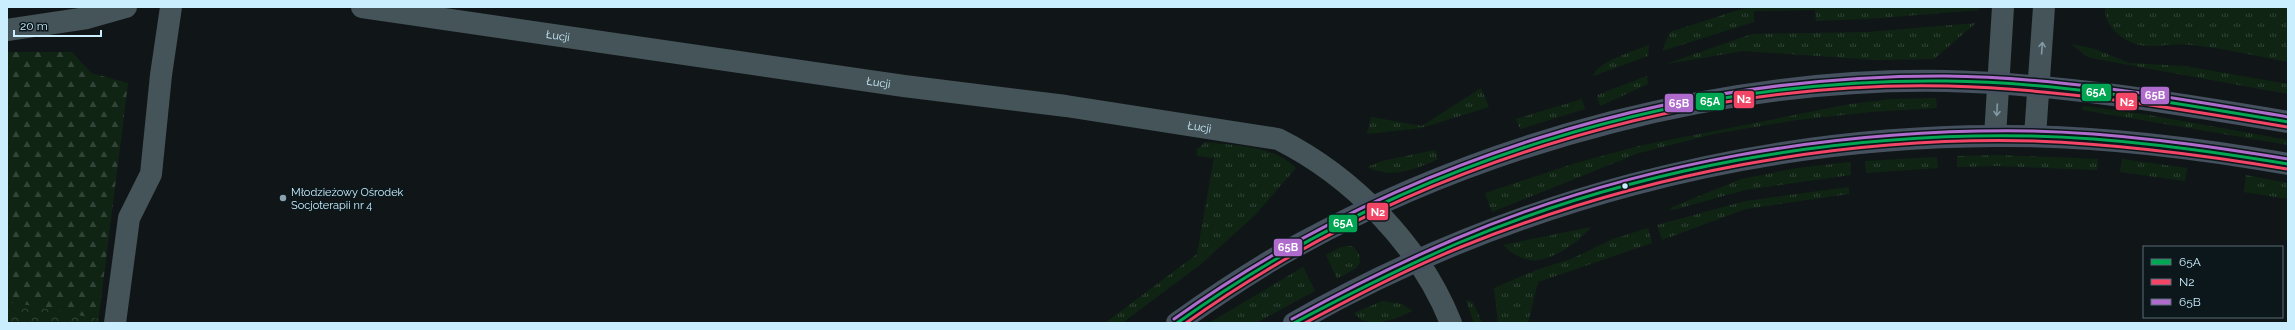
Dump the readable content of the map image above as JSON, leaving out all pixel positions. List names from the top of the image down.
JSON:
{
  "streets": {
    "street": ["Łucji"]
  },
  "places": ["Młodzieżowy Ośrodek Socjoterapii nr 4"],
  "lines": ["transit line 65B", "transit line 65A", "transit line N2"],
  "legend": ["65A", "N2", "65B"],
  "scale_bar": "20 m"
}
